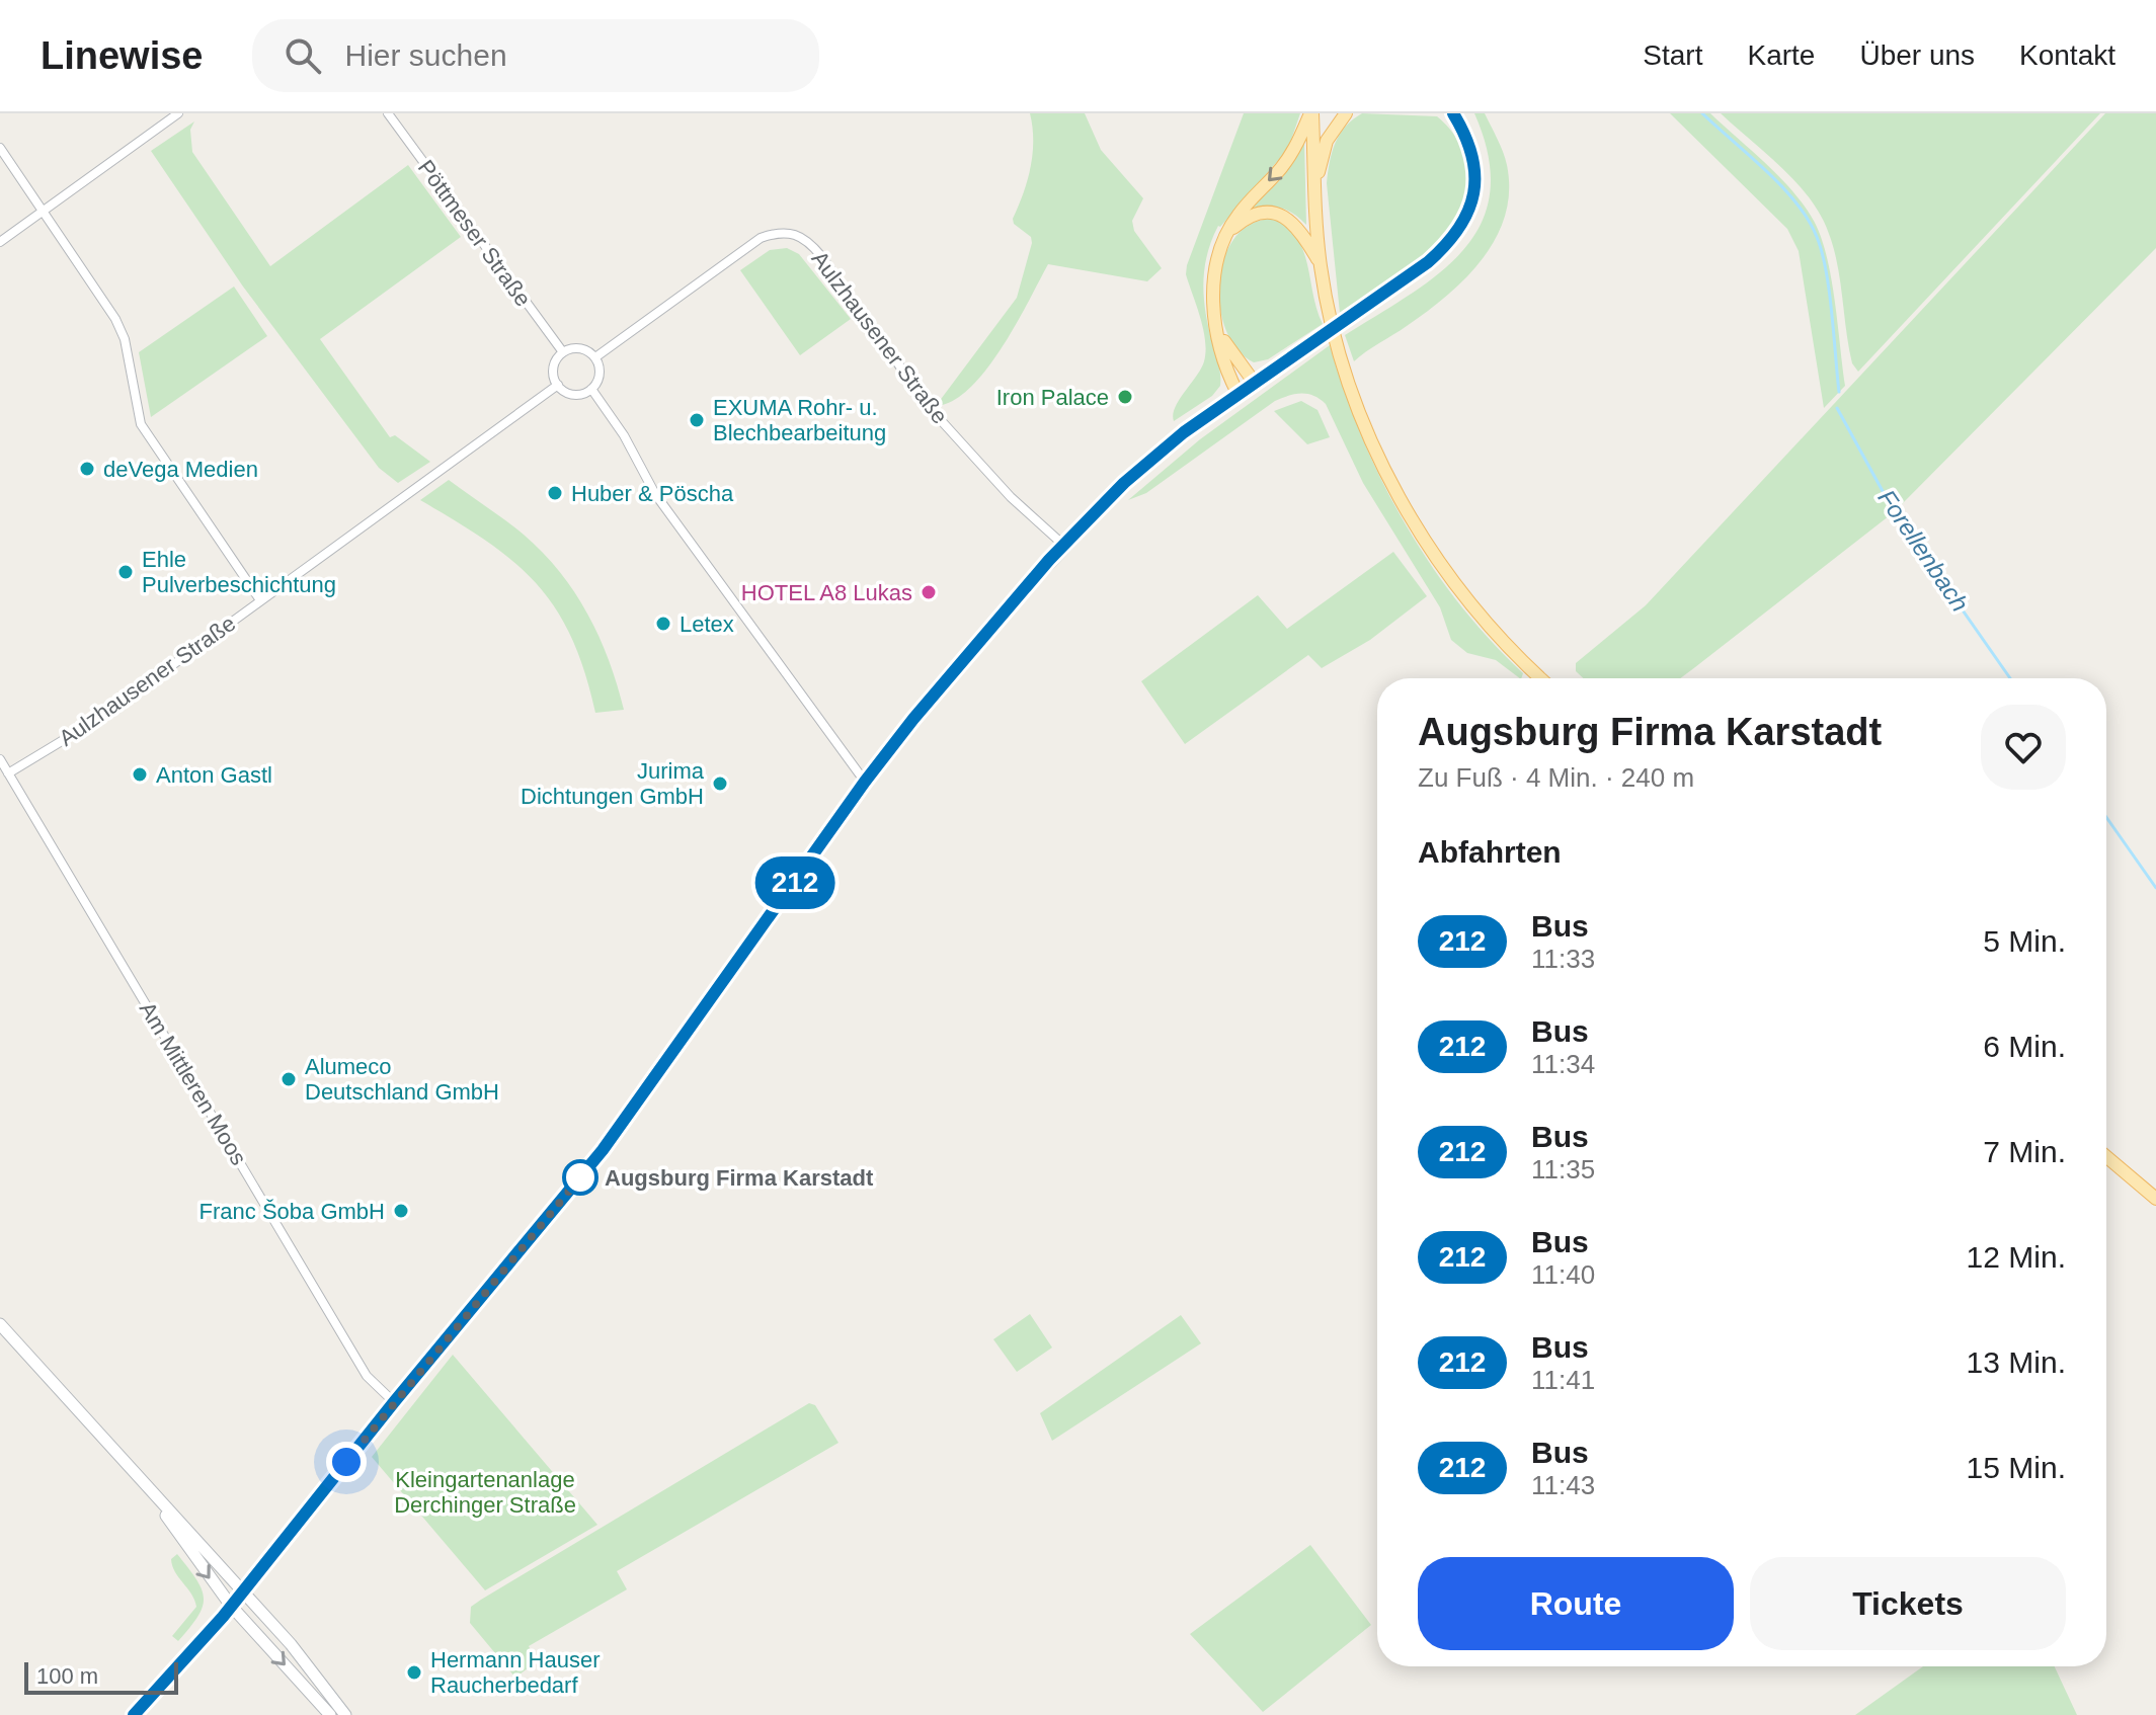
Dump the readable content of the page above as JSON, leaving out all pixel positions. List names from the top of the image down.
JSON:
{
  "streets": {
    "street": ["Pöttmeser Straße", "Aulzhausener Straße", "Am Mittleren Moos"]
  },
  "crossings": [
    ["Pöttmeser Straße", "Aulzhausener Straße"],
    ["Aulzhausener Straße", "Am Mittleren Moos"]
  ],
  "water": ["Forellenbach"],
  "parks": ["Kleingartenanlage Derchinger Straße"],
  "places": [
    "Iron Palace",
    "EXUMA Rohr- u. Blechbearbeitung",
    "deVega Medien",
    "Huber & Pöscha",
    "Ehle Pulverbeschichtung",
    "HOTEL A8 Lukas",
    "Letex",
    "Anton Gastl",
    "Jurima Dichtungen GmbH",
    "Alumeco Deutschland GmbH",
    "Augsburg Firma Karstadt",
    "Franc Šoba GmbH",
    "Hermann Hauser Raucherbedarf"
  ],
  "lines": ["bus line 212"],
  "scale_bar": "100 m",
  "page": {
    "header": "Linewise",
    "search": "Hier suchen",
    "nav": [
      "Start",
      "Karte",
      "Über uns",
      "Kontakt"
    ],
    "on_map": "212",
    "heading": [
      ["Augsburg Firma Karstadt", "Zu Fuß · 4 Min. · 240 m"],
      "Abfahrten"
    ],
    "list": [
      {
        "mark": "212",
        "name": "Bus",
        "note": "11:33",
        "value": "5 Min."
      },
      {
        "mark": "212",
        "name": "Bus",
        "note": "11:34",
        "value": "6 Min."
      },
      {
        "mark": "212",
        "name": "Bus",
        "note": "11:35",
        "value": "7 Min."
      },
      {
        "mark": "212",
        "name": "Bus",
        "note": "11:40",
        "value": "12 Min."
      },
      {
        "mark": "212",
        "name": "Bus",
        "note": "11:41",
        "value": "13 Min."
      },
      {
        "mark": "212",
        "name": "Bus",
        "note": "11:43",
        "value": "15 Min."
      }
    ],
    "buttons": ["Route", "Tickets"],
    "scale": "100 m"
  }
}
